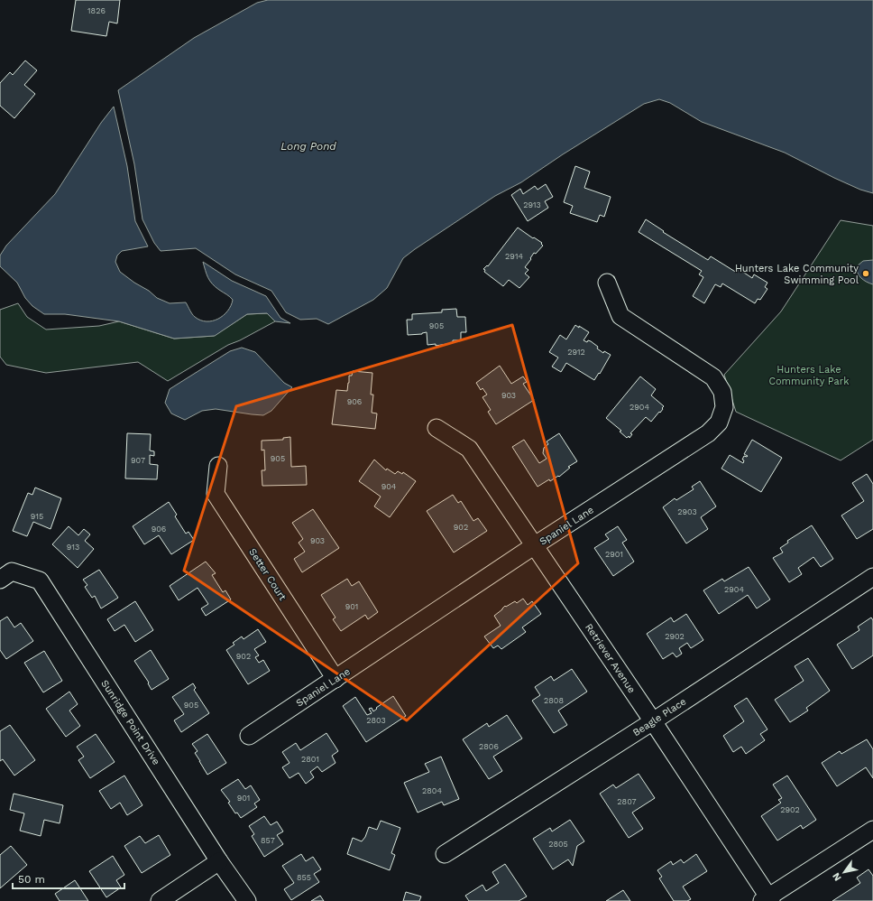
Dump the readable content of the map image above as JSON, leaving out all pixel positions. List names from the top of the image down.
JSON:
{
  "streets": {
    "street": [
      "Spaniel Lane",
      "Setter Court",
      "Retriever Avenue",
      "Beagle Place",
      "Sunridge Point Drive"
    ]
  },
  "crossings": [
    ["Spaniel Lane", "Setter Court"],
    ["Spaniel Lane", "Retriever Avenue"],
    ["Retriever Avenue", "Beagle Place"]
  ],
  "water": ["Long Pond"],
  "parks": ["Hunters Lake Community Park"],
  "places": ["Hunters Lake Community Swimming Pool"],
  "house_numbers": [
    "1826",
    "2913",
    "2914",
    "905",
    "2912",
    "903",
    "906",
    "2904",
    "905",
    "907",
    "904",
    "2903",
    "915",
    "902",
    "906",
    "903",
    "913",
    "2901",
    "2904",
    "901",
    "2902",
    "902",
    "2808",
    "905",
    "2803",
    "2806",
    "2801",
    "2804",
    "901",
    "2807",
    "2902",
    "857",
    "2805",
    "855"
  ],
  "scale_bar": "50 m",
  "north": "bottom left"
}
